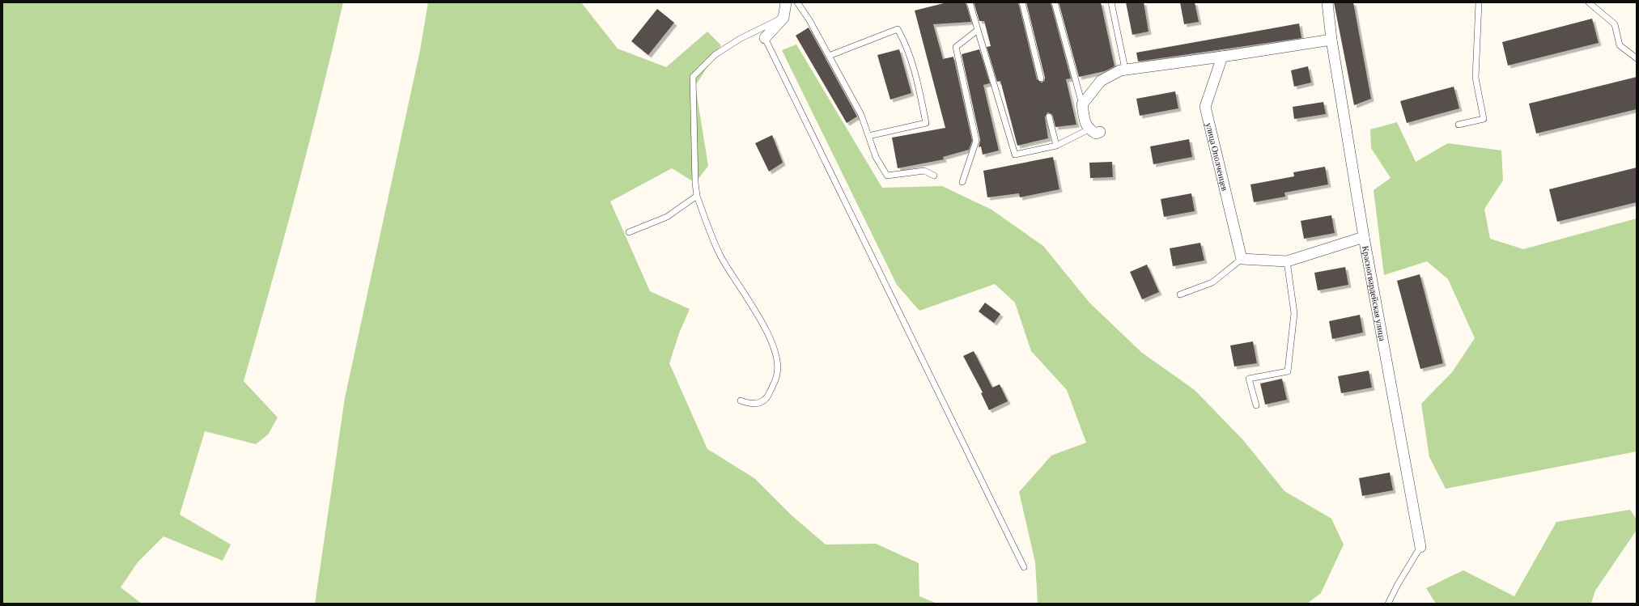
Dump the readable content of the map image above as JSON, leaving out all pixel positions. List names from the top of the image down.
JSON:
{
  "streets": {
    "street": ["улица Ополченцев", "Красногвардейская улица"]
  }
}
